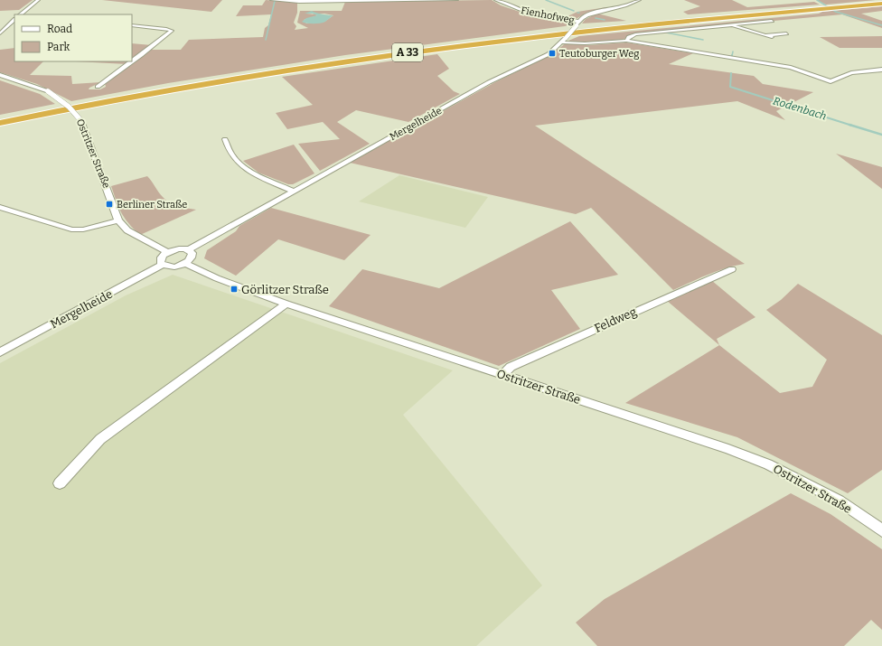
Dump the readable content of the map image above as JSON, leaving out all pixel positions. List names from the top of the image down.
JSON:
{
  "streets": {
    "highway": ["A 33"],
    "street": [
      "Fienhofweg",
      "Mergelheide",
      "Ostritzer Straße",
      "Feldweg"
    ]
  },
  "crossings": [
    ["Fienhofweg", "Mergelheide"],
    ["Ostritzer Straße", "Feldweg"]
  ],
  "water": ["Rodenbach"],
  "places": {
    "transit": ["Teutoburger Weg", "Berliner Straße", "Görlitzer Straße"]
  },
  "legend": ["Road", "Park"]
}
